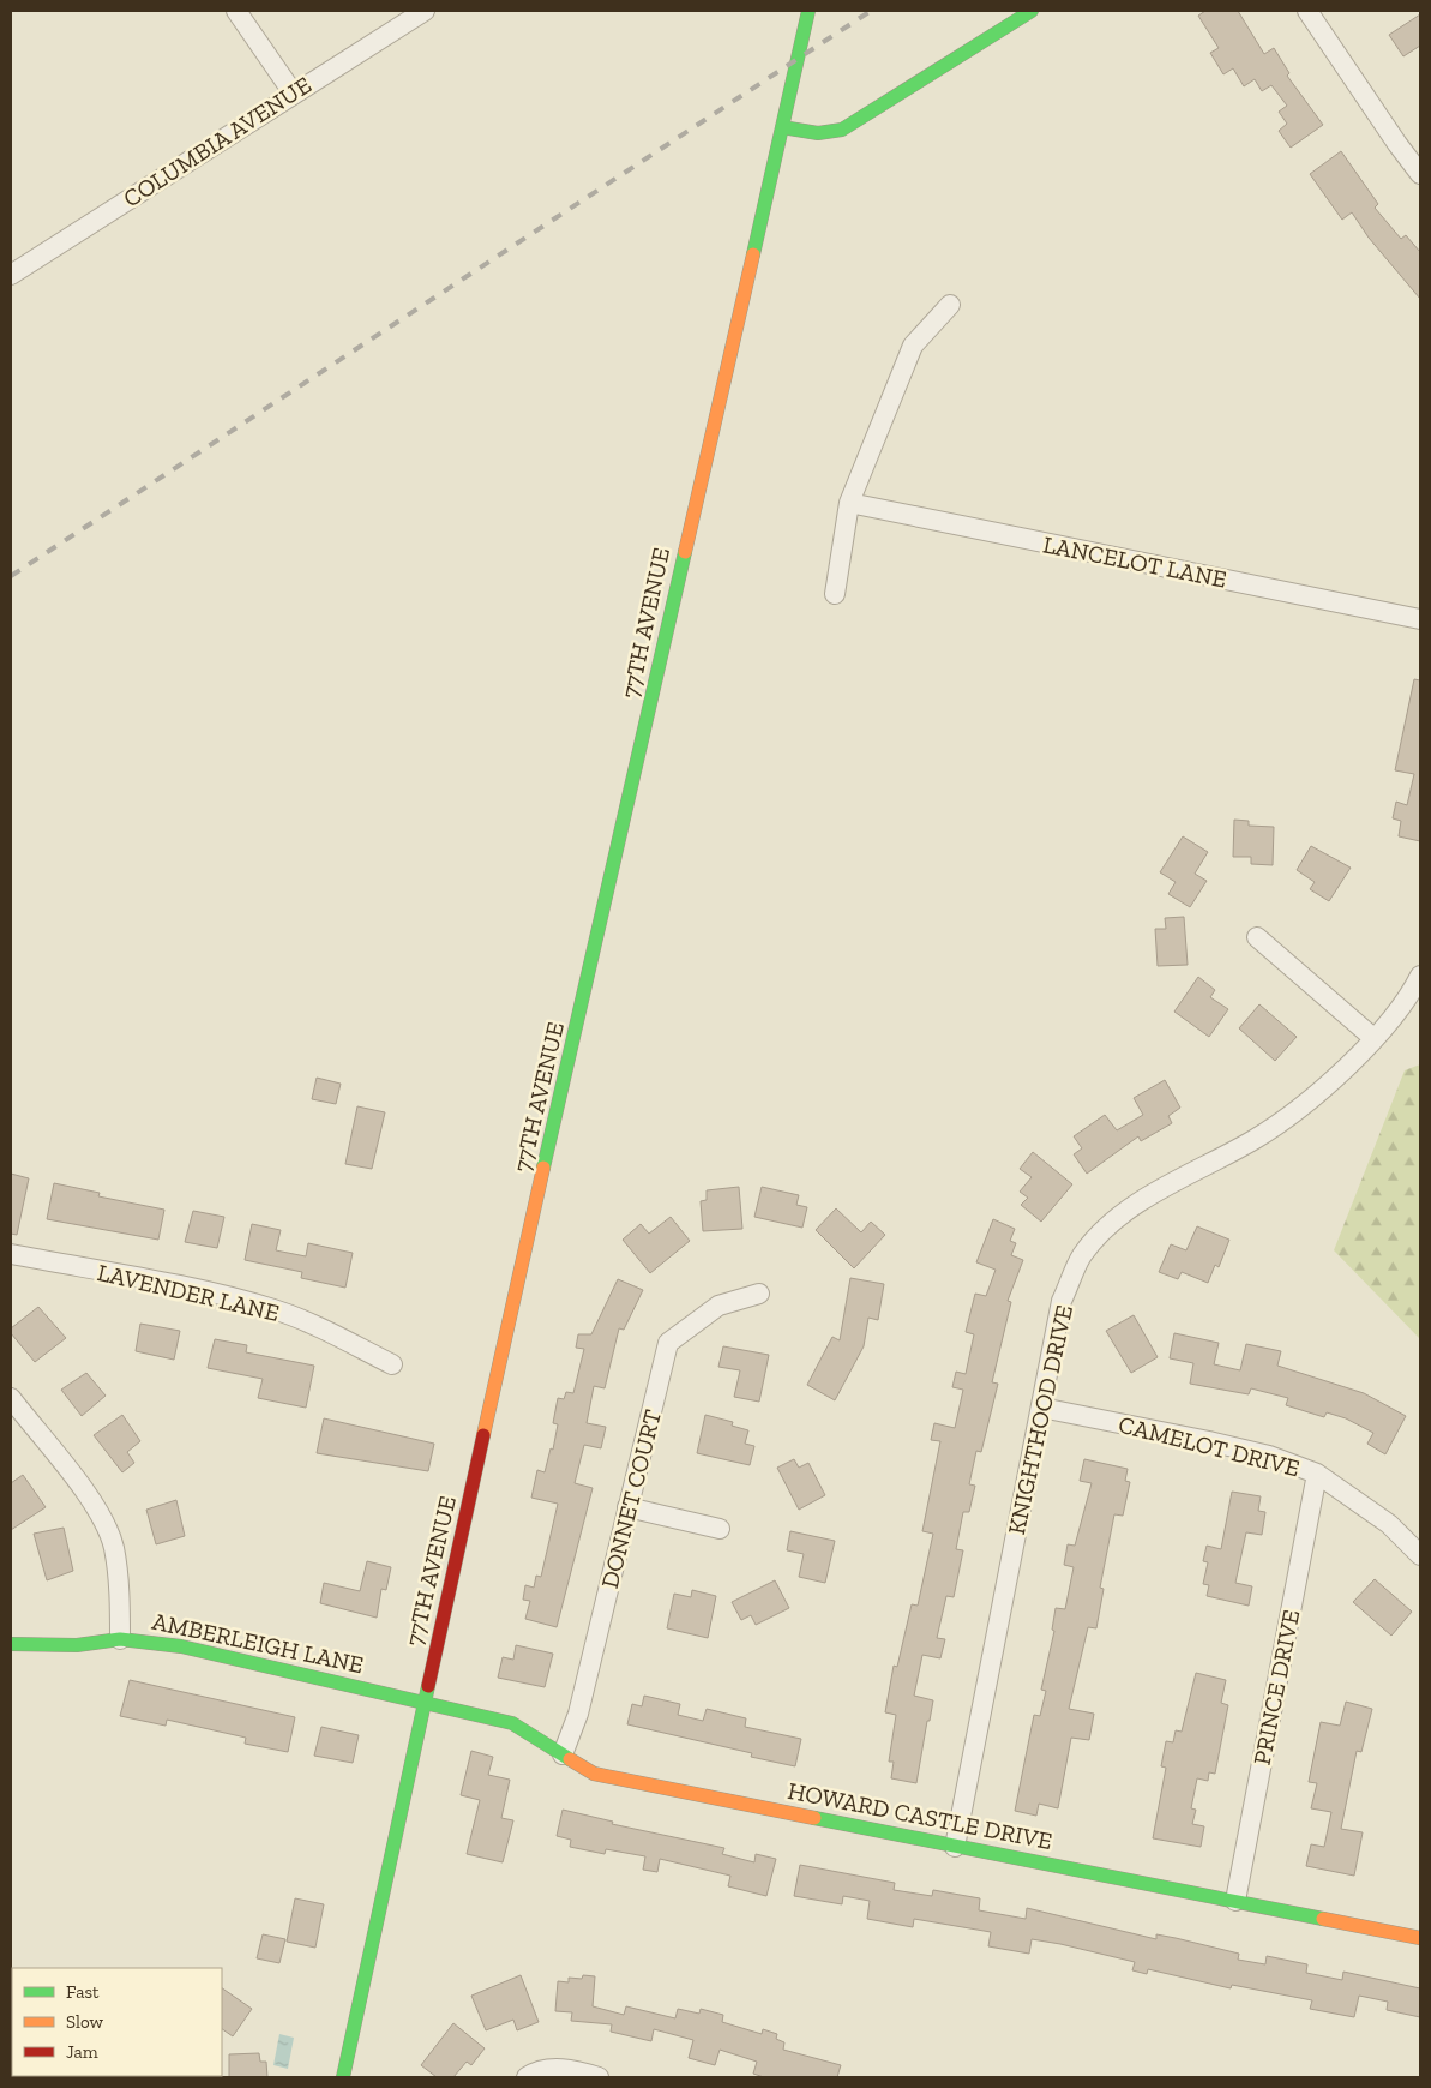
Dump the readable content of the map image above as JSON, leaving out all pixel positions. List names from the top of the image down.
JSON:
{
  "streets": {
    "street": [
      "COLUMBIA AVENUE",
      "LANCELOT LANE",
      "77TH AVENUE",
      "LAVENDER LANE",
      "KNIGHTHOOD DRIVE",
      "CAMELOT DRIVE",
      "DONNET COURT",
      "AMBERLEIGH LANE",
      "PRINCE DRIVE",
      "HOWARD CASTLE DRIVE"
    ]
  },
  "crossings": [
    ["77TH AVENUE", "AMBERLEIGH LANE"],
    ["77TH AVENUE", "HOWARD CASTLE DRIVE"],
    ["KNIGHTHOOD DRIVE", "CAMELOT DRIVE"],
    ["KNIGHTHOOD DRIVE", "HOWARD CASTLE DRIVE"],
    ["CAMELOT DRIVE", "PRINCE DRIVE"],
    ["DONNET COURT", "HOWARD CASTLE DRIVE"],
    ["AMBERLEIGH LANE", "HOWARD CASTLE DRIVE"],
    ["PRINCE DRIVE", "HOWARD CASTLE DRIVE"]
  ],
  "legend": ["Fast", "Slow", "Jam"]
}
